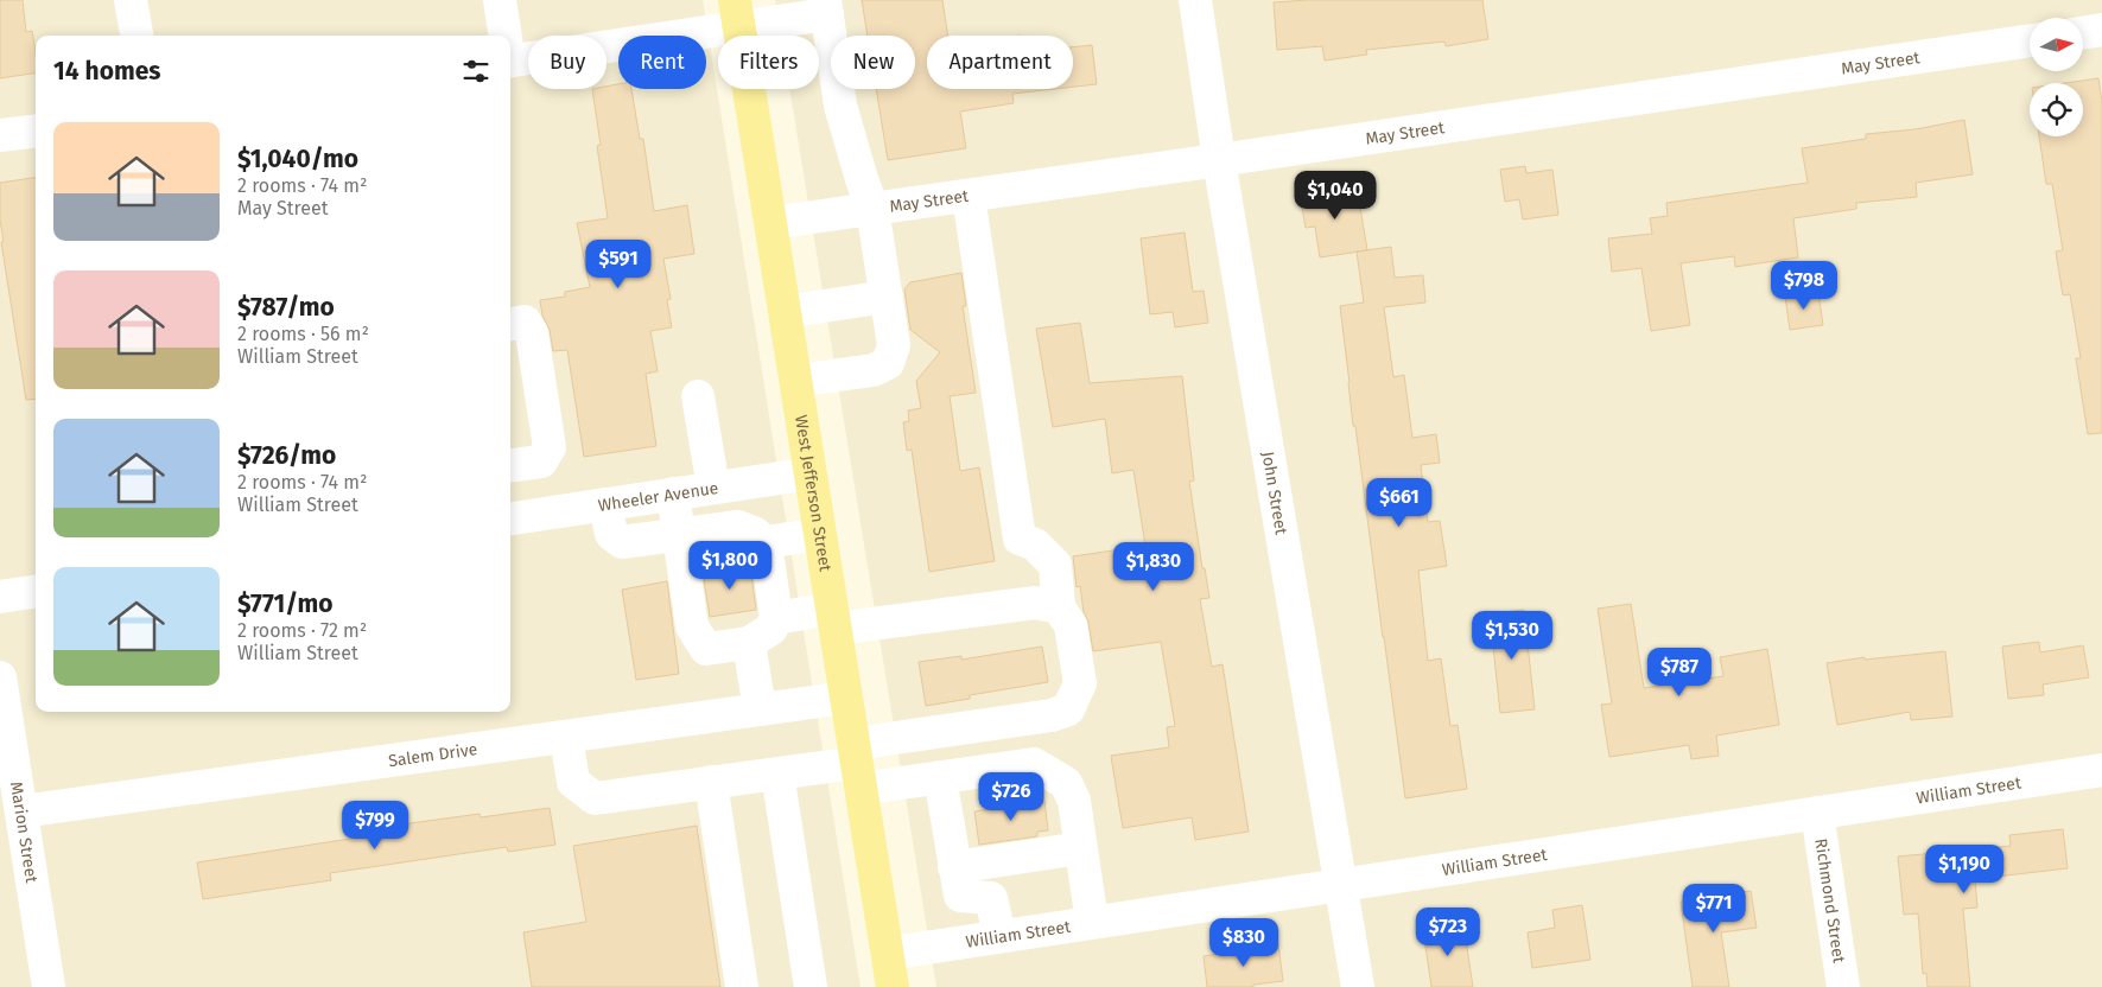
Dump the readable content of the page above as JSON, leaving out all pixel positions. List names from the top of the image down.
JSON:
{
  "streets": {
    "main road": ["West Jefferson Street"],
    "street": [
      "May Street",
      "John Street",
      "Wheeler Avenue",
      "Salem Drive",
      "William Street",
      "Marion Street",
      "Richmond Street"
    ]
  },
  "crossings": [
    ["May Street", "West Jefferson Street"],
    ["May Street", "John Street"],
    ["West Jefferson Street", "Wheeler Avenue"],
    ["West Jefferson Street", "Salem Drive"],
    ["West Jefferson Street", "William Street"],
    ["John Street", "William Street"],
    ["Salem Drive", "Marion Street"],
    ["William Street", "Richmond Street"]
  ],
  "north": "right",
  "page": {
    "chip": [
      "Buy",
      "Rent",
      "Filters",
      "New",
      "Apartment"
    ],
    "heading": "14 homes",
    "list": [
      {
        "name": "$1,040/mo",
        "note": "2 rooms · 74 m² · May Street"
      },
      {
        "name": "$787/mo",
        "note": "2 rooms · 56 m² · William Street"
      },
      {
        "name": "$726/mo",
        "note": "2 rooms · 74 m² · William Street"
      },
      {
        "name": "$771/mo",
        "note": "2 rooms · 72 m² · William Street"
      }
    ],
    "price": [
      "$1,040",
      "$591",
      "$798",
      "$661",
      "$1,800",
      "$1,830",
      "$1,530",
      "$787",
      "$726",
      "$799",
      "$1,190",
      "$771",
      "$723",
      "$830"
    ]
  }
}
